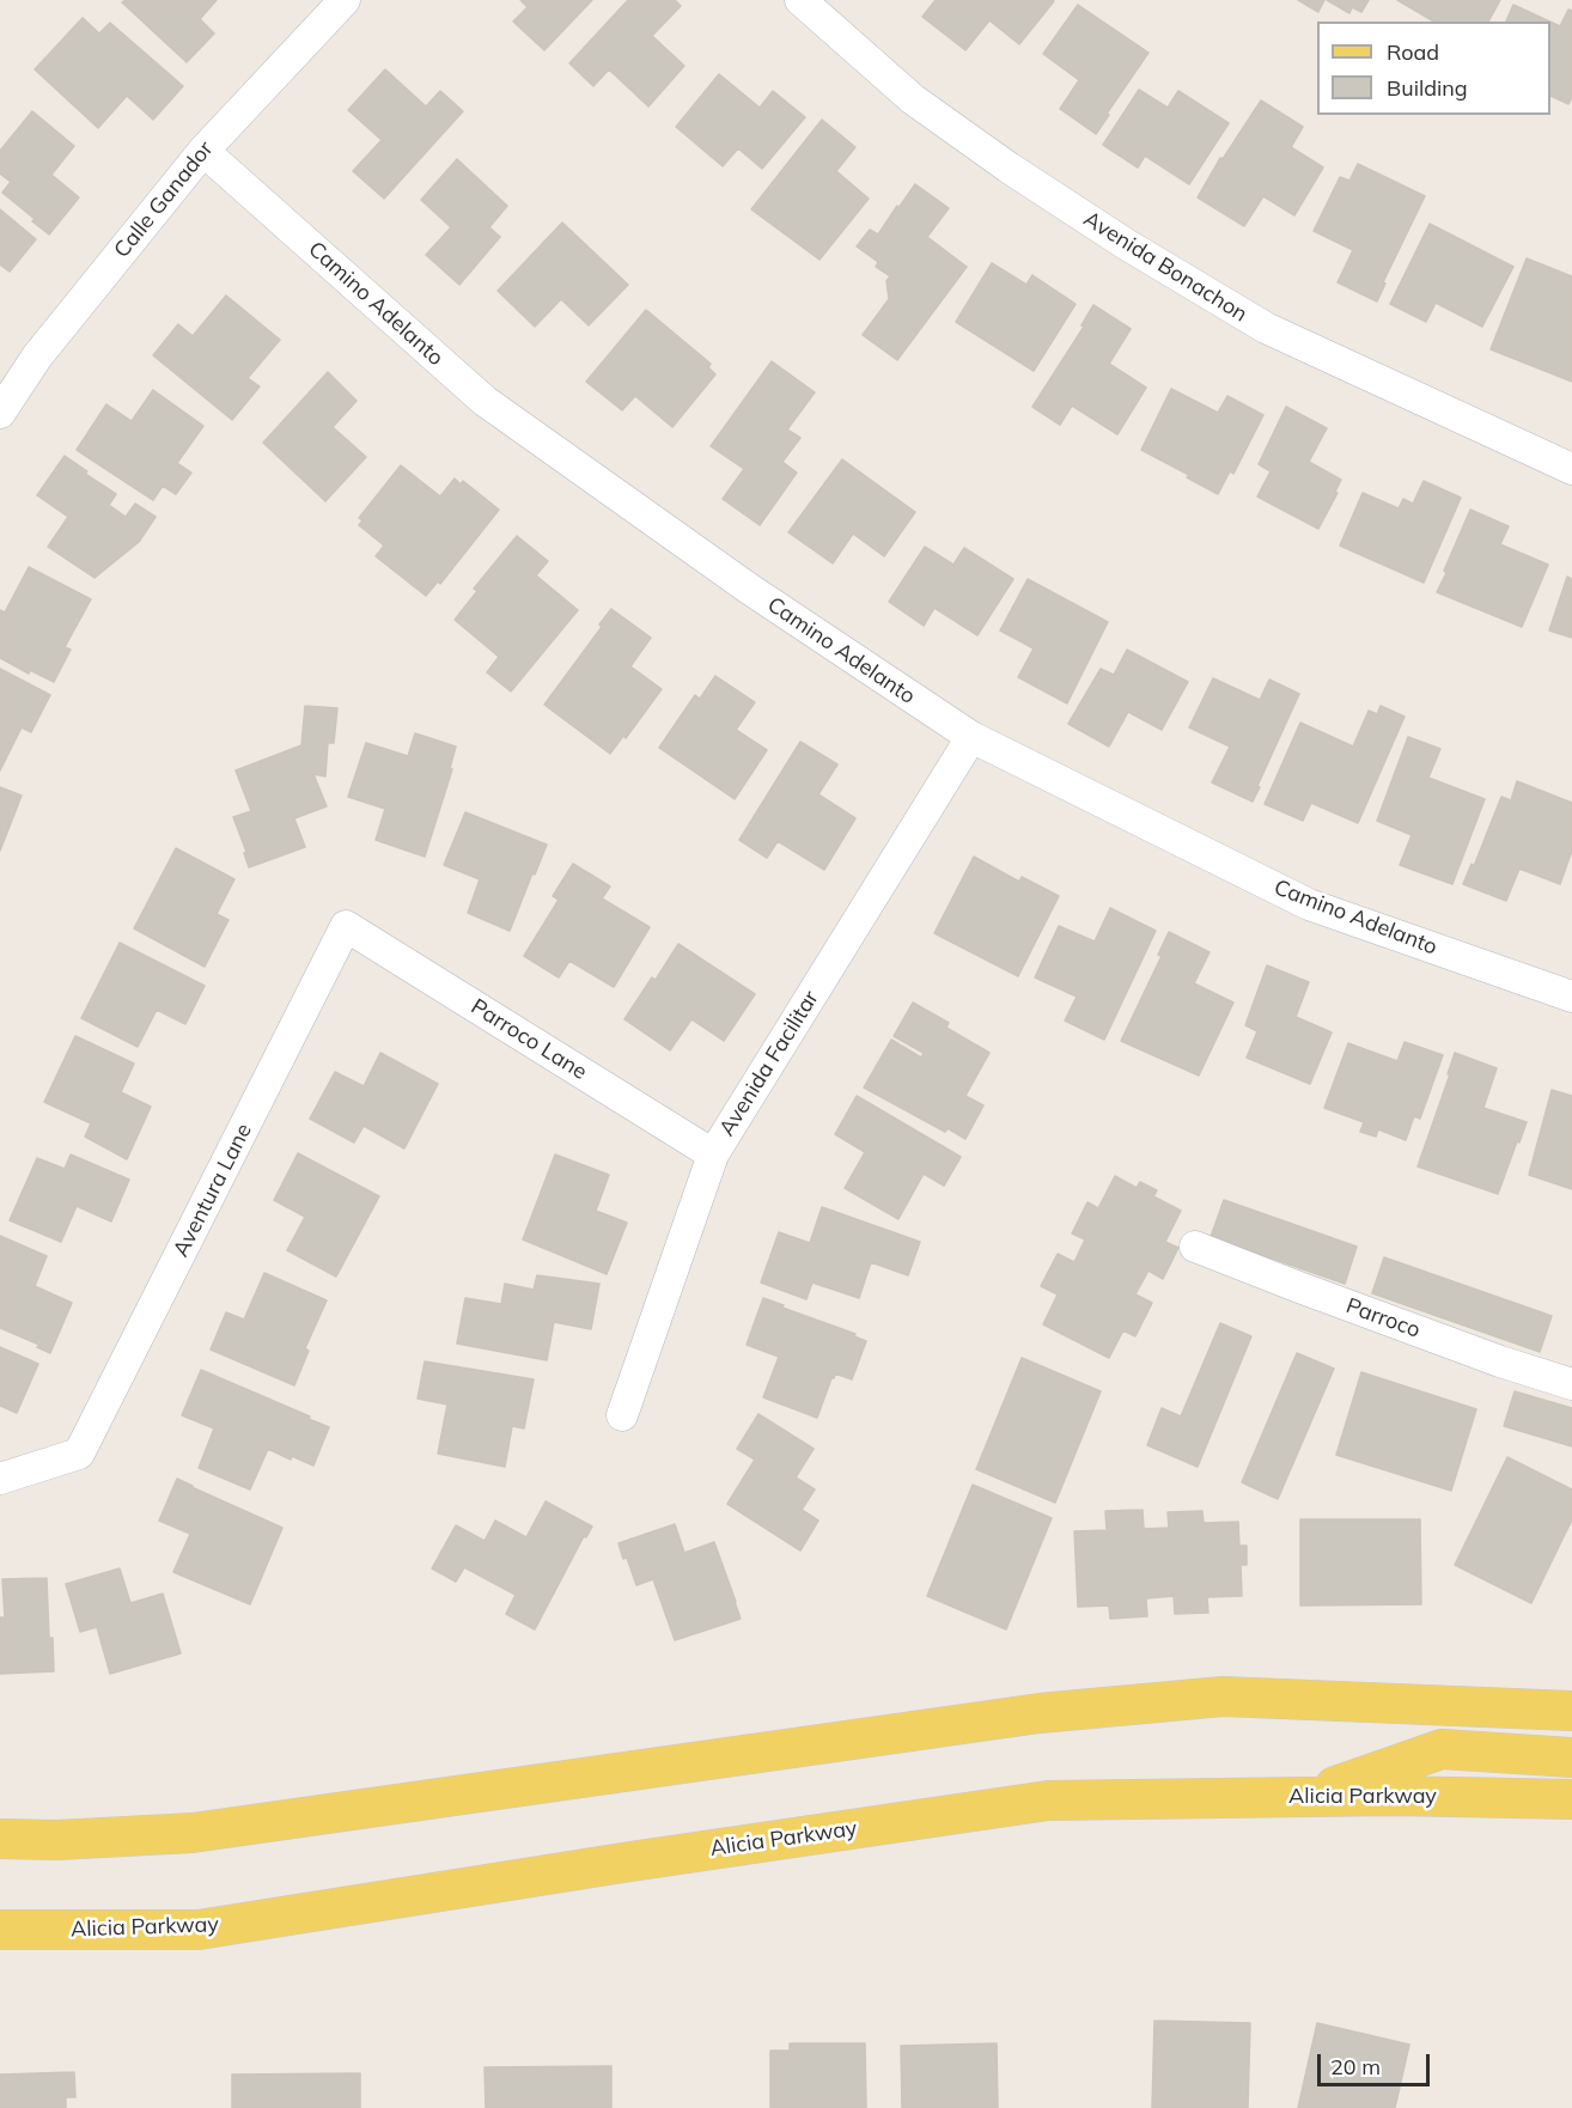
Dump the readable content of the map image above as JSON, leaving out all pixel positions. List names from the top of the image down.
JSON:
{
  "streets": {
    "main road": ["Alicia Parkway"],
    "street": [
      "Calle Ganador",
      "Avenida Bonachon",
      "Camino Adelanto",
      "Parroco Lane",
      "Avenida Facilitar",
      "Aventura Lane",
      "Parroco"
    ]
  },
  "crossings": [
    ["Calle Ganador", "Camino Adelanto"],
    ["Camino Adelanto", "Avenida Facilitar"],
    ["Parroco Lane", "Avenida Facilitar"],
    ["Parroco Lane", "Aventura Lane"]
  ],
  "legend": ["Road", "Building"],
  "scale_bar": "20 m"
}
